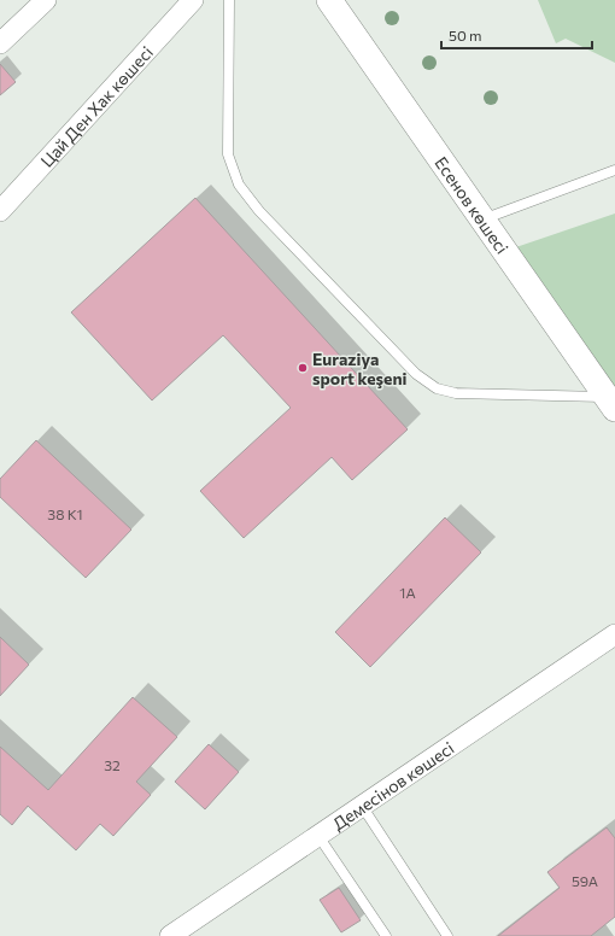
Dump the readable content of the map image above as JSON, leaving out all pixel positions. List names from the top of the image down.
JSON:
{
  "streets": {
    "street": ["Цай Ден Хак көшесі", "Есенов көшесі", "Демесінов көшесі"]
  },
  "places": ["Euraziya sport keşeni"],
  "house_numbers": [
    "38 К1",
    "1А",
    "32",
    "59А"
  ],
  "scale_bar": "50 m"
}
